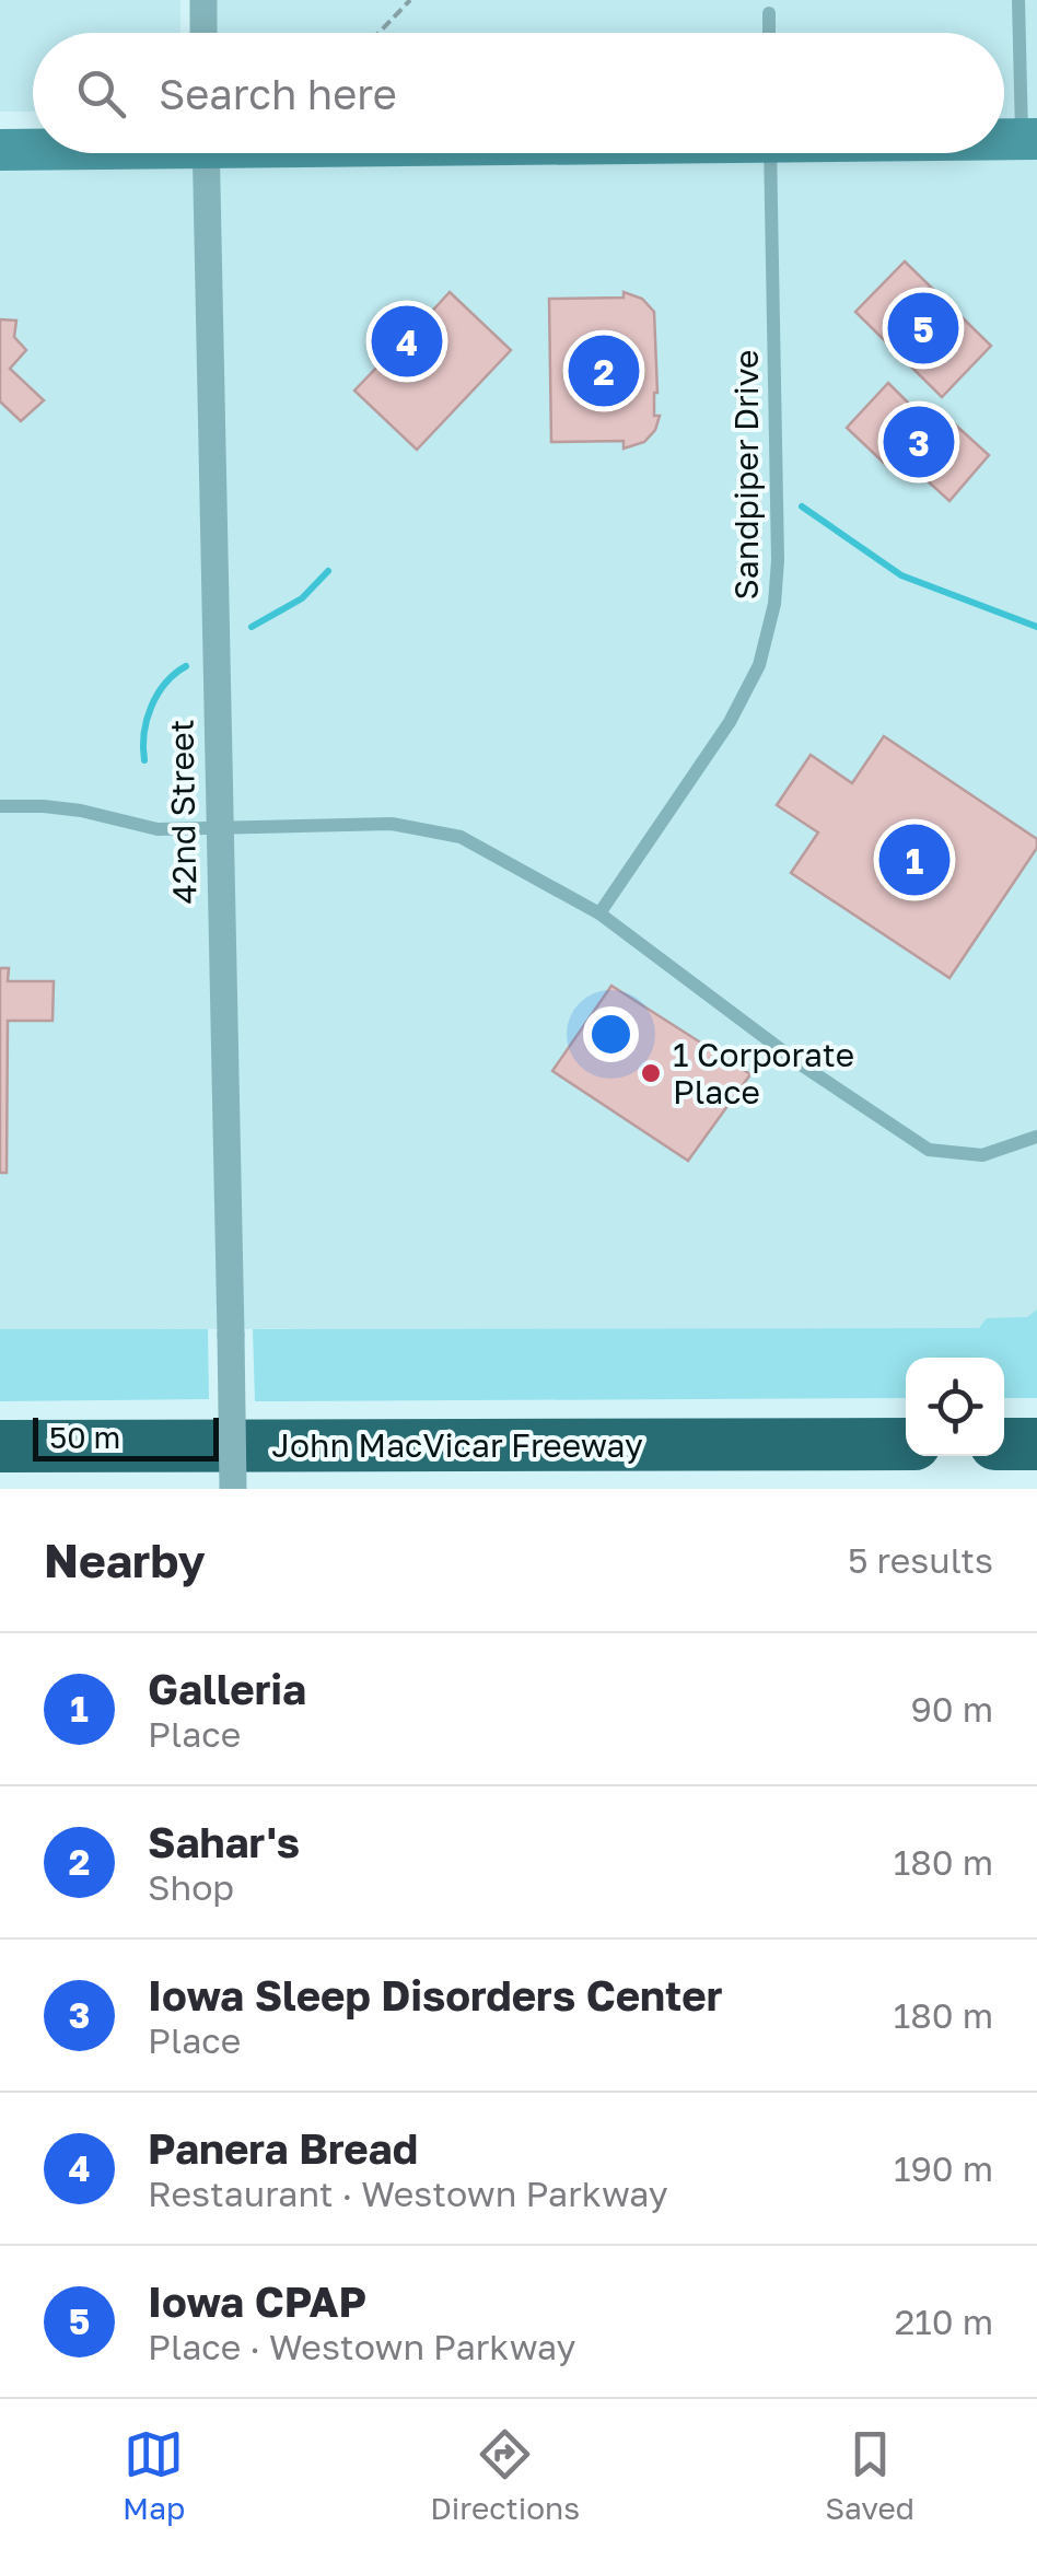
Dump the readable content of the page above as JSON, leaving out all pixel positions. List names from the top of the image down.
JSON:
{
  "streets": {
    "highway": ["John MacVicar Freeway"],
    "street": ["42nd Street"],
    "lane": ["Sandpiper Drive"]
  },
  "places": ["1 Corporate Place"],
  "scale_bar": "50 m",
  "page": {
    "search": "Search here",
    "pins": [
      "5",
      "4",
      "2",
      "3",
      "1"
    ],
    "scale": "50 m",
    "heading": ["Nearby", "5 results"],
    "list": [
      {
        "mark": "1",
        "name": "Galleria",
        "note": "Place",
        "value": "90 m"
      },
      {
        "mark": "2",
        "name": "Sahar's",
        "note": "Shop",
        "value": "180 m"
      },
      {
        "mark": "3",
        "name": "Iowa Sleep Disorders Center",
        "note": "Place",
        "value": "180 m"
      },
      {
        "mark": "4",
        "name": "Panera Bread",
        "note": "Restaurant · Westown Parkway",
        "value": "190 m"
      },
      {
        "mark": "5",
        "name": "Iowa CPAP",
        "note": "Place · Westown Parkway",
        "value": "210 m"
      }
    ],
    "nav": ["Map", "Directions", "Saved"]
  }
}
